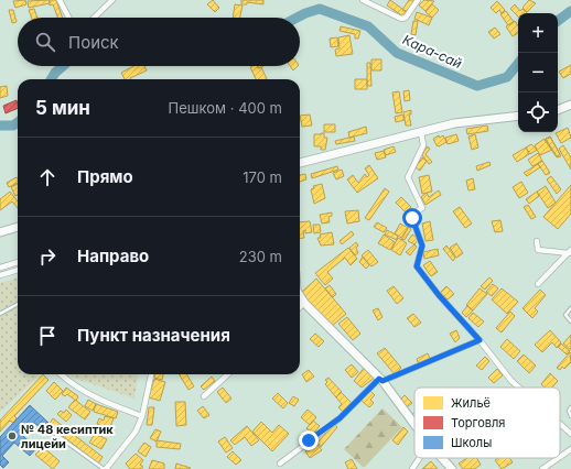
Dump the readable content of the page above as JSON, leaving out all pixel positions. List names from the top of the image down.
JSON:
{
  "water": ["Кара-сай"],
  "places": ["№ 48 кесиптик лицейи"],
  "legend": ["Жильё", "Торговля", "Школы"],
  "page": {
    "map_buttons": ["+", "−"],
    "search": "Поиск",
    "heading": ["5 мин", "Пешком · 400 m"],
    "list": [
      ["Прямо", "170 m"],
      ["Направо", "230 m"],
      "Пункт назначения"
    ]
  }
}
